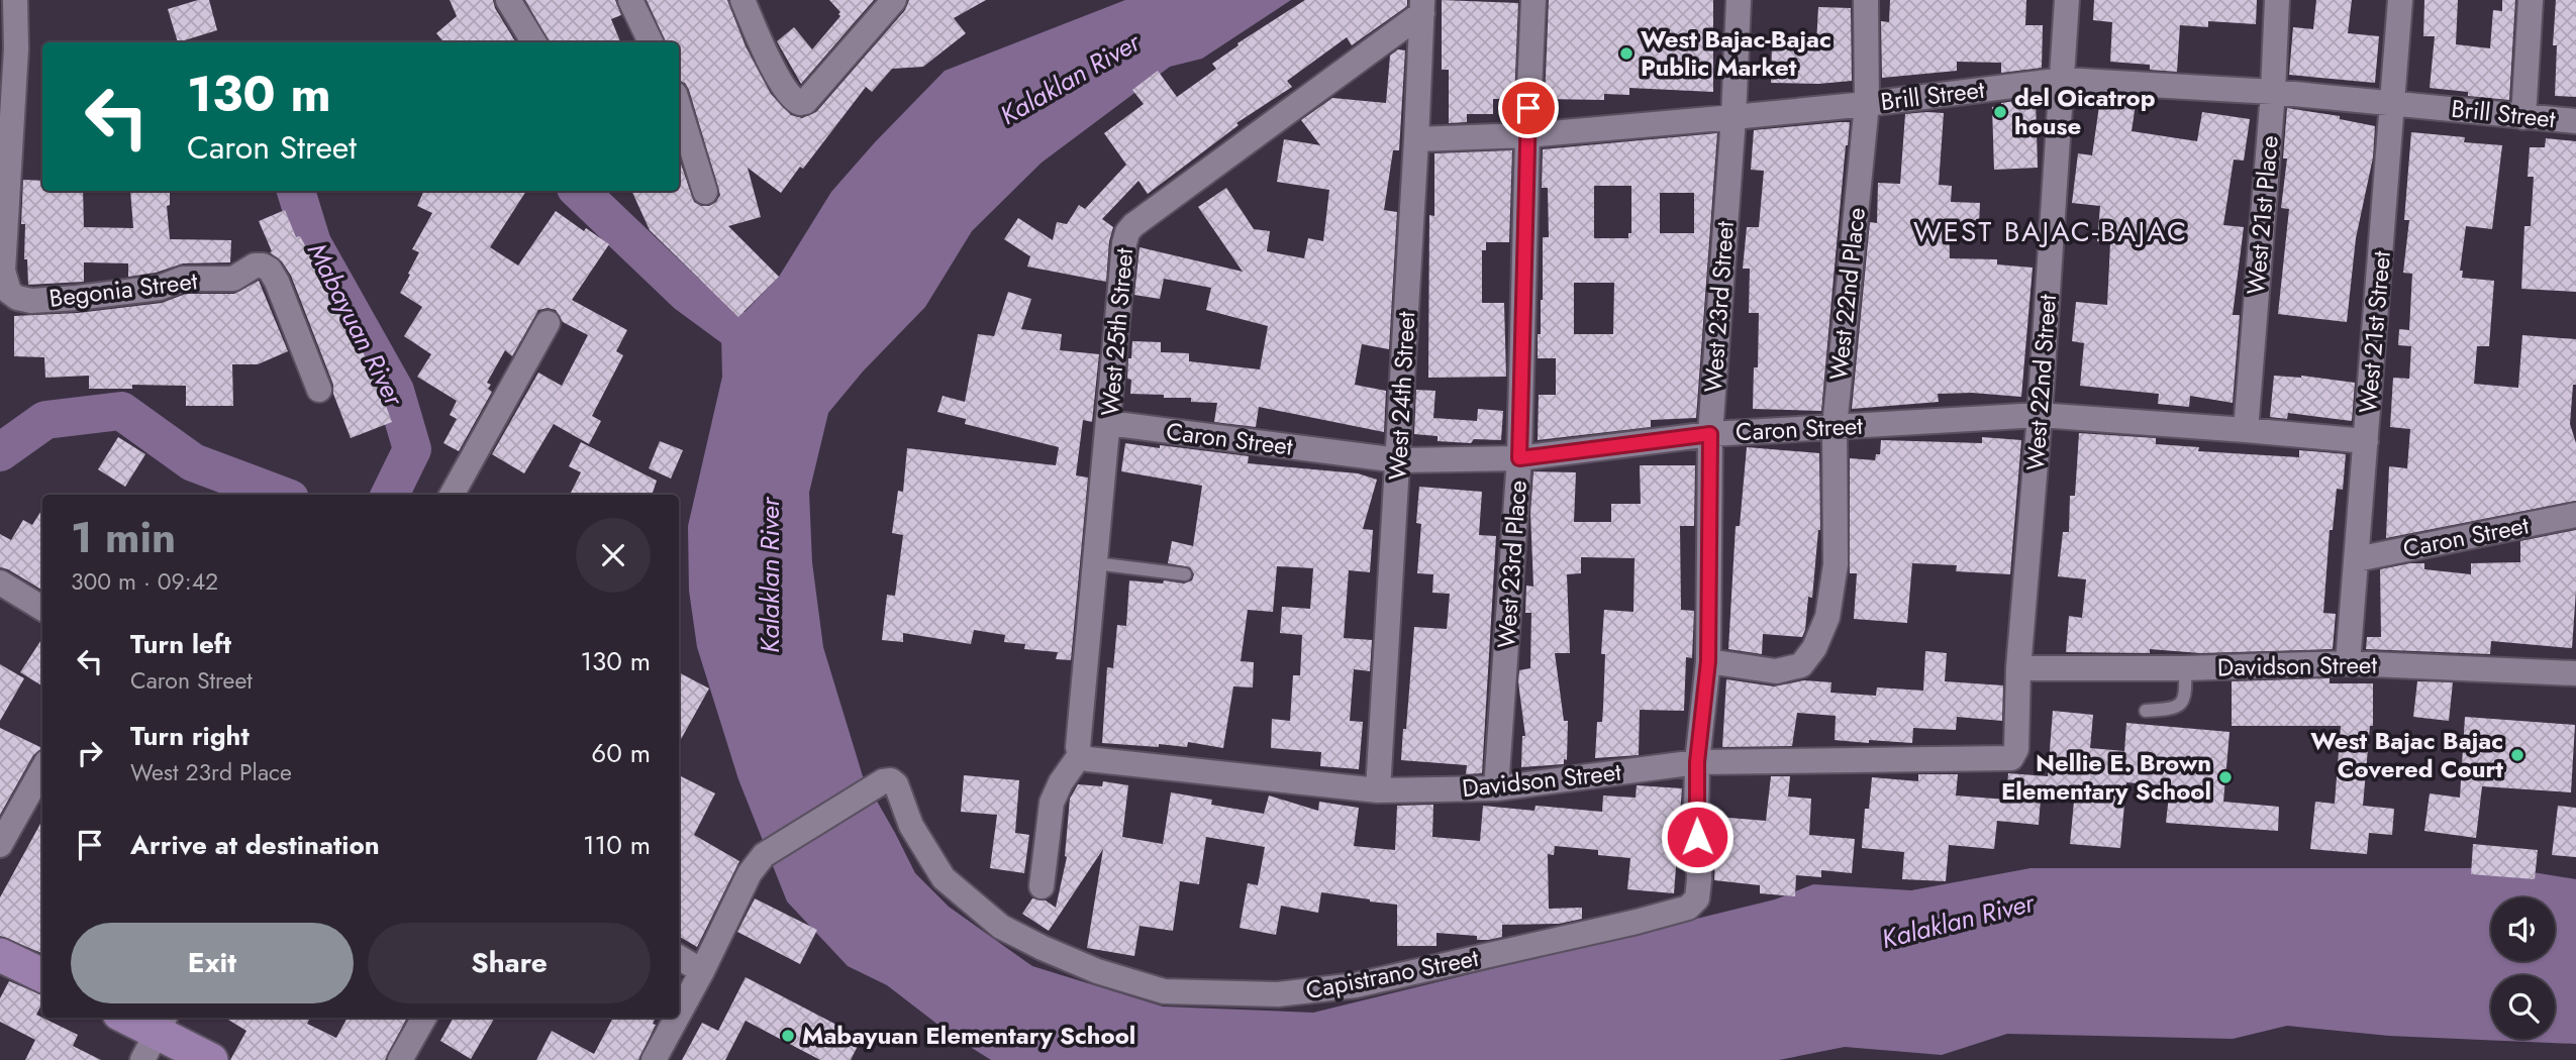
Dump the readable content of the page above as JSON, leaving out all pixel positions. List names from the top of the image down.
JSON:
{
  "streets": {
    "street": [
      "Brill Street",
      "West 21st Place",
      "Begonia Street",
      "West 22nd Place",
      "West 23rd Street",
      "West 25th Street",
      "West 21st Street",
      "West 22nd Street",
      "West 24th Street",
      "Caron Street",
      "West 23rd Place",
      "Davidson Street",
      "Capistrano Street"
    ]
  },
  "crossings": [
    ["Brill Street", "West 21st Place"],
    ["Brill Street", "West 22nd Place"],
    ["Brill Street", "West 23rd Street"],
    ["Brill Street", "West 21st Street"],
    ["Brill Street", "West 22nd Street"],
    ["Brill Street", "West 24th Street"],
    ["Brill Street", "West 23rd Place"],
    ["West 21st Place", "Caron Street"],
    ["West 22nd Place", "West 23rd Street"],
    ["West 22nd Place", "Caron Street"],
    ["West 23rd Street", "Caron Street"],
    ["West 23rd Street", "Davidson Street"],
    ["West 23rd Street", "Capistrano Street"],
    ["West 25th Street", "West 24th Street"],
    ["West 25th Street", "Caron Street"],
    ["West 25th Street", "Davidson Street"],
    ["West 21st Street", "Caron Street"],
    ["West 21st Street", "Davidson Street"],
    ["West 22nd Street", "Caron Street"],
    ["West 22nd Street", "Davidson Street"],
    ["West 24th Street", "Caron Street"],
    ["West 24th Street", "Davidson Street"],
    ["Caron Street", "West 23rd Place"],
    ["West 23rd Place", "Davidson Street"]
  ],
  "districts": ["WEST BAJAC-BAJAC"],
  "water": ["Kalaklan River", "Mabayuan River"],
  "places": [
    "West Bajac-Bajac Public Market",
    "del Oicatrop house",
    "West Bajac Bajac Covered Court",
    "Nellie E. Brown Elementary School",
    "Mabayuan Elementary School"
  ],
  "page": {
    "turn": ["130 m", "Caron Street"],
    "heading": ["1 min", "300 m · 09:42"],
    "list": [
      {
        "name": "Turn left",
        "note": "Caron Street",
        "value": "130 m"
      },
      {
        "name": "Turn right",
        "note": "West 23rd Place",
        "value": "60 m"
      },
      {
        "name": "Arrive at destination",
        "value": "110 m"
      }
    ],
    "buttons": ["Exit", "Share"]
  }
}
